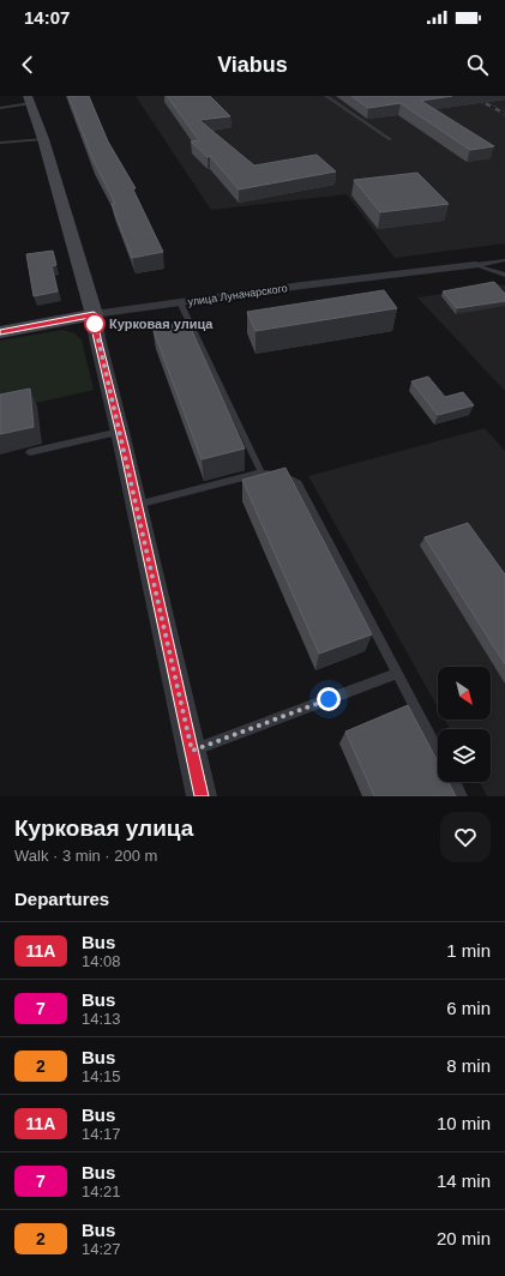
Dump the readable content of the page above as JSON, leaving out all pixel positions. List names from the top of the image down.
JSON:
{
  "streets": {
    "main road": ["улица Луначарского"]
  },
  "places": ["Курковая улица"],
  "lines": ["bus line 11А"],
  "north": "bottom right",
  "page": {
    "status": "14:07",
    "header": "Viabus",
    "heading": [
      ["Курковая улица", "Walk · 3 min · 200 m"],
      "Departures"
    ],
    "list": [
      {
        "mark": "11А",
        "name": "Bus",
        "note": "14:08",
        "value": "1 min"
      },
      {
        "mark": "7",
        "name": "Bus",
        "note": "14:13",
        "value": "6 min"
      },
      {
        "mark": "2",
        "name": "Bus",
        "note": "14:15",
        "value": "8 min"
      },
      {
        "mark": "11А",
        "name": "Bus",
        "note": "14:17",
        "value": "10 min"
      },
      {
        "mark": "7",
        "name": "Bus",
        "note": "14:21",
        "value": "14 min"
      },
      {
        "mark": "2",
        "name": "Bus",
        "note": "14:27",
        "value": "20 min"
      }
    ]
  }
}
